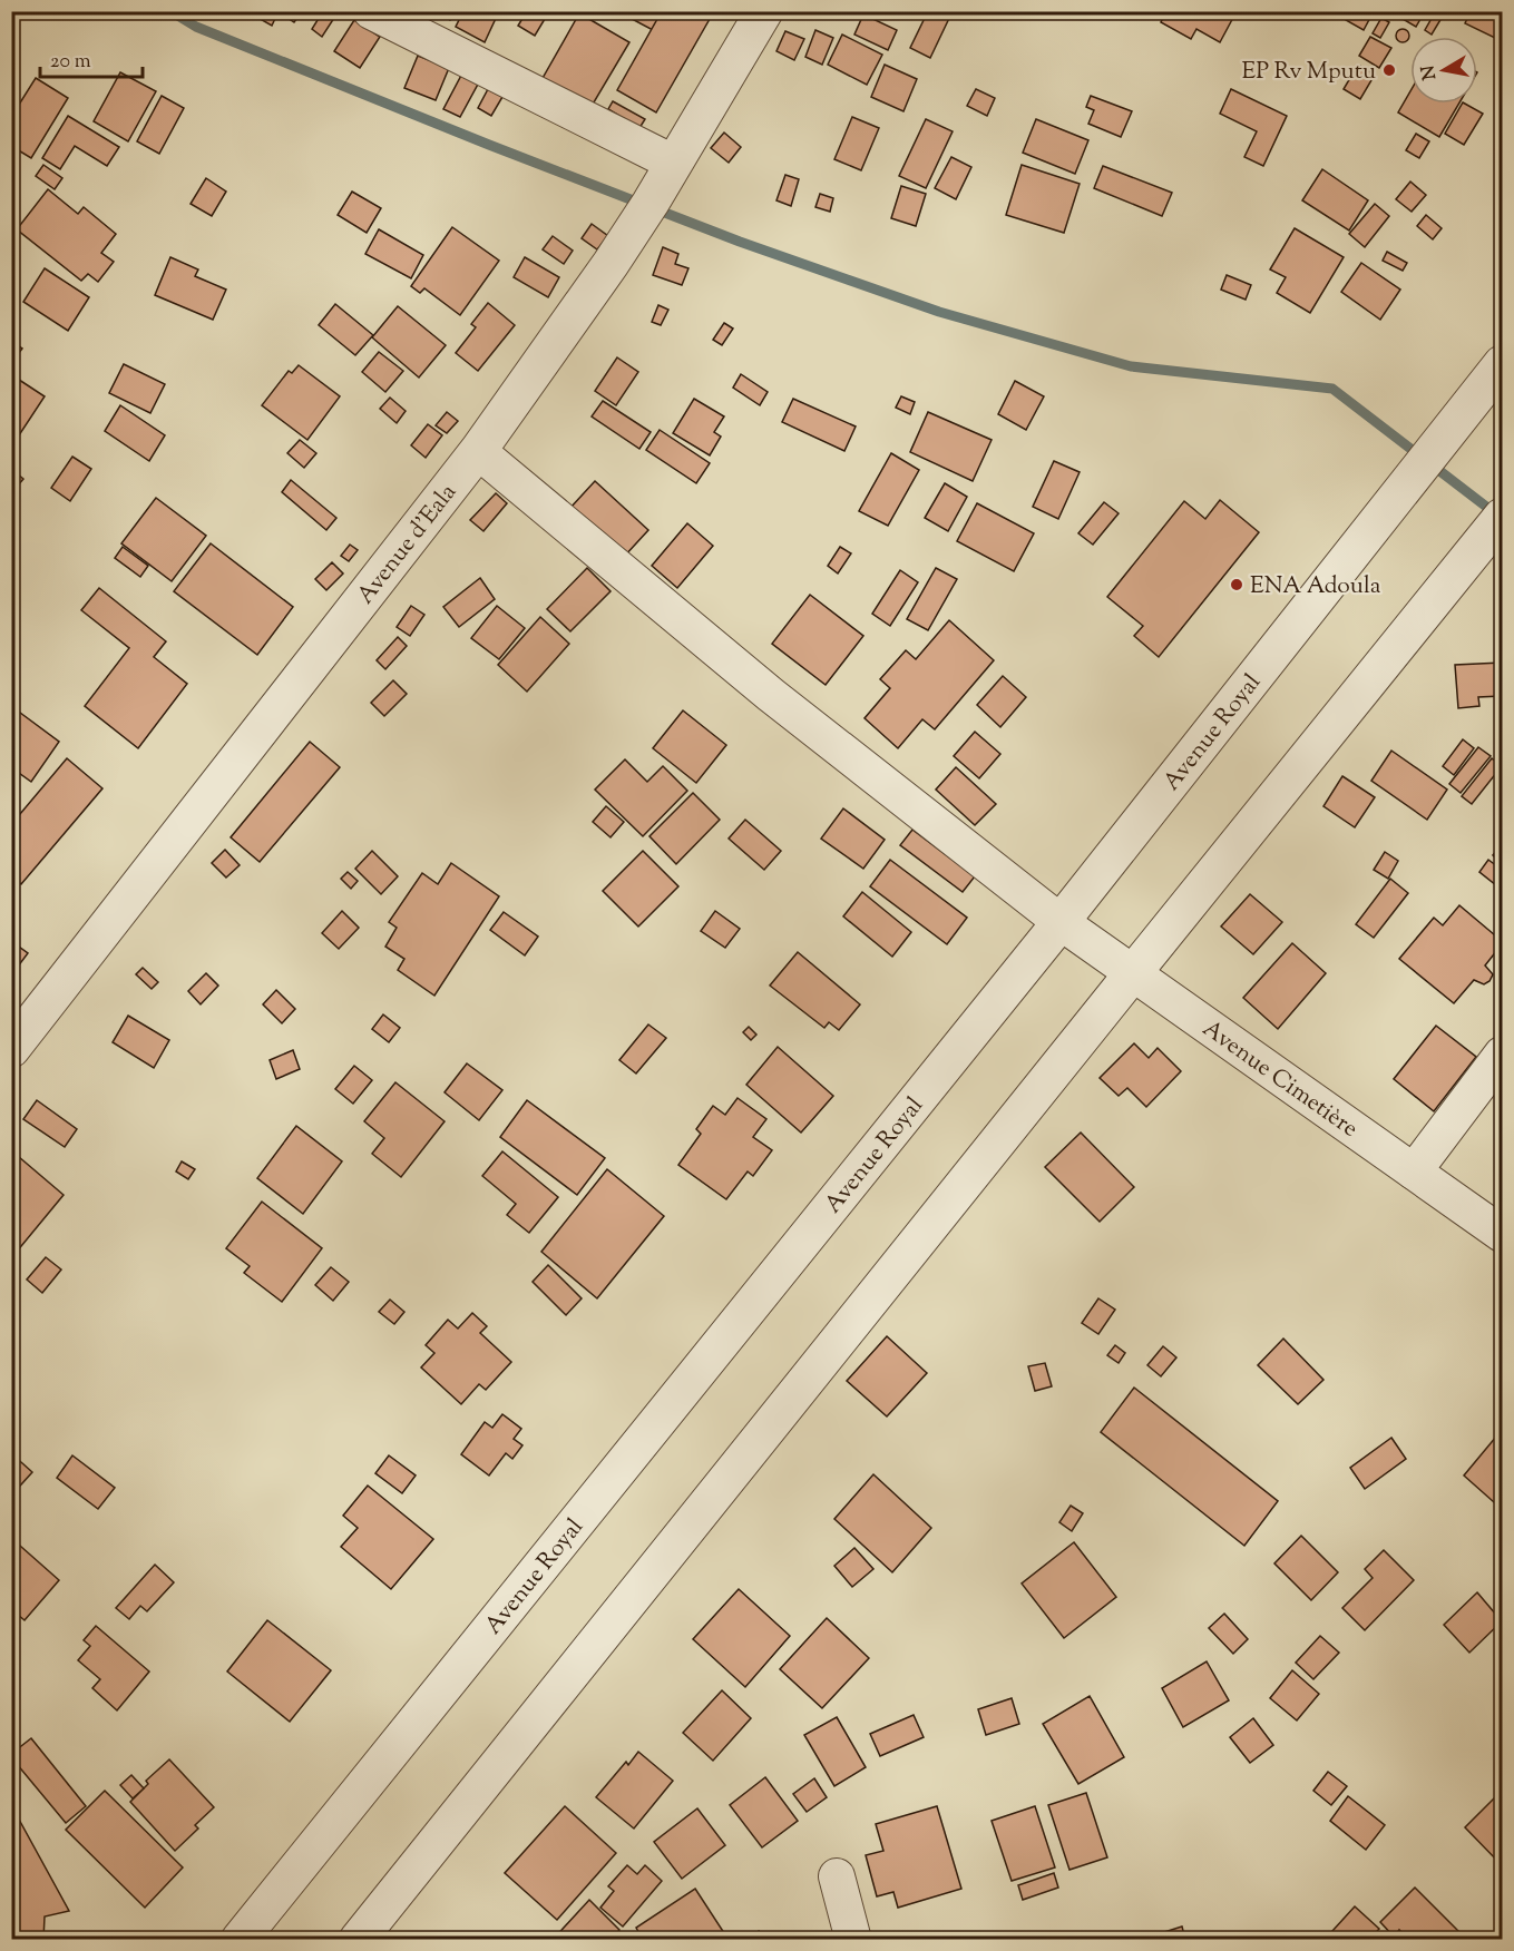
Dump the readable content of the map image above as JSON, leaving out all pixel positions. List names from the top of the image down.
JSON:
{
  "streets": {
    "street": ["Avenue d'Eala", "Avenue Royal", "Avenue Cimetière"]
  },
  "crossings": [
    ["Avenue d'Eala", "Avenue Cimetière"],
    ["Avenue Royal", "Avenue Cimetière"]
  ],
  "places": ["EP Rv Mputu", "ENA Adoula"],
  "scale_bar": "20 m",
  "north": "left"
}
